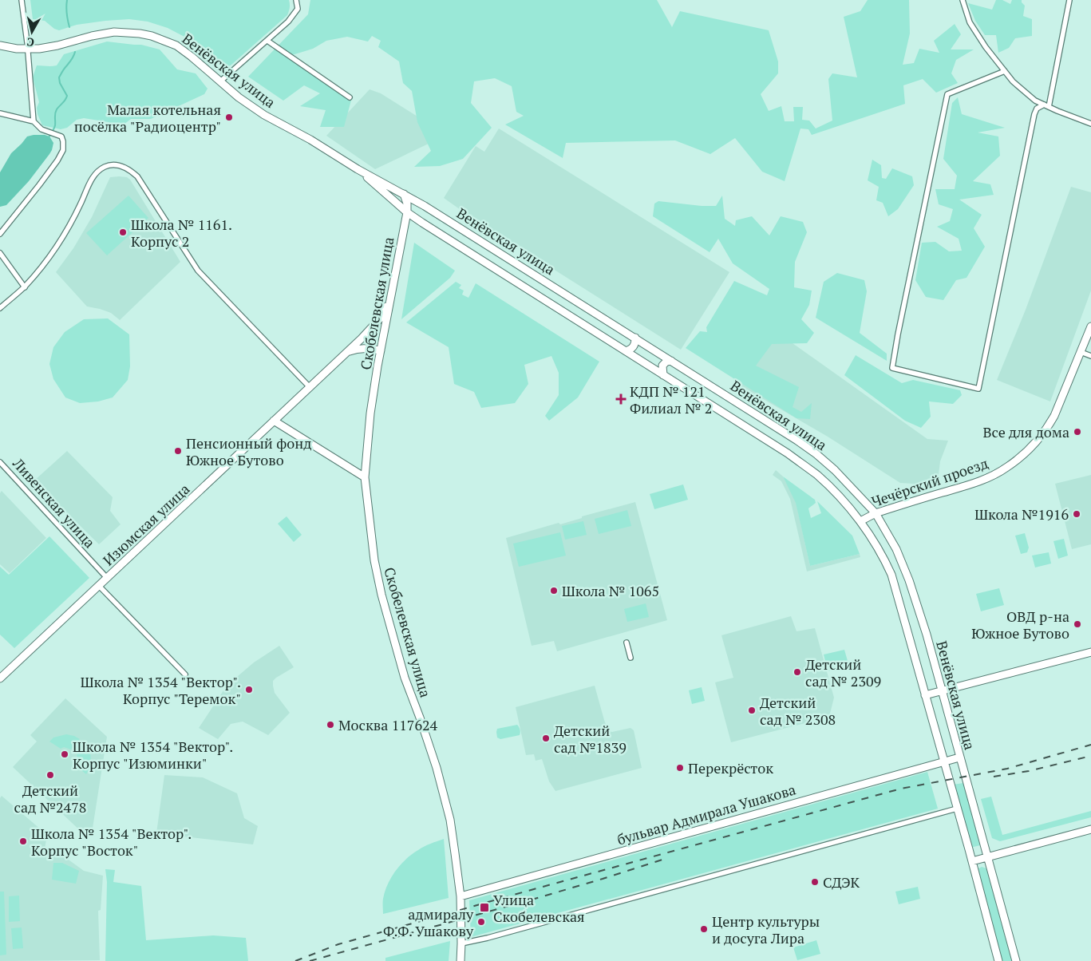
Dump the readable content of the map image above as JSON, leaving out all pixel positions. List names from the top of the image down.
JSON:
{
  "streets": {
    "street": [
      "Венёвская улица",
      "Скобелевская улица",
      "Чечёрский проезд",
      "Ливенская улица",
      "Изюмская улица",
      "бульвар Адмирала Ушакова"
    ]
  },
  "crossings": [
    ["Венёвская улица", "Скобелевская улица"],
    ["Венёвская улица", "Чечёрский проезд"],
    ["Венёвская улица", "бульвар Адмирала Ушакова"],
    ["Скобелевская улица", "Изюмская улица"],
    ["Скобелевская улица", "бульвар Адмирала Ушакова"],
    ["Ливенская улица", "Изюмская улица"]
  ],
  "places": {
    "other": [
      "Малая котельная посёлка \"Радиоцентр\"",
      "Школа № 1161. Корпус 2",
      "Все для дома",
      "Пенсионный фонд Южное Бутово",
      "Школа №1916",
      "Школа № 1065",
      "ОВД р-на Южное Бутово",
      "Детский сад № 2309",
      "Школа № 1354 \"Вектор\". Корпус \"Теремок\"",
      "Детский сад № 2308",
      "Москва 117624",
      "Детский сад №1839",
      "Школа № 1354 \"Вектор\". Корпус \"Изюминки\"",
      "Перекрёсток",
      "Детский сад №2478",
      "Школа № 1354 \"Вектор\". Корпус \"Восток\"",
      "СДЭК",
      "адмиралу Ф.Ф. Ушакову",
      "Центр культуры и досуга Лира"
    ],
    "health": ["КДП № 121 Филиал № 2"],
    "transit": ["Улица Скобелевская"]
  },
  "north": "bottom"
}
